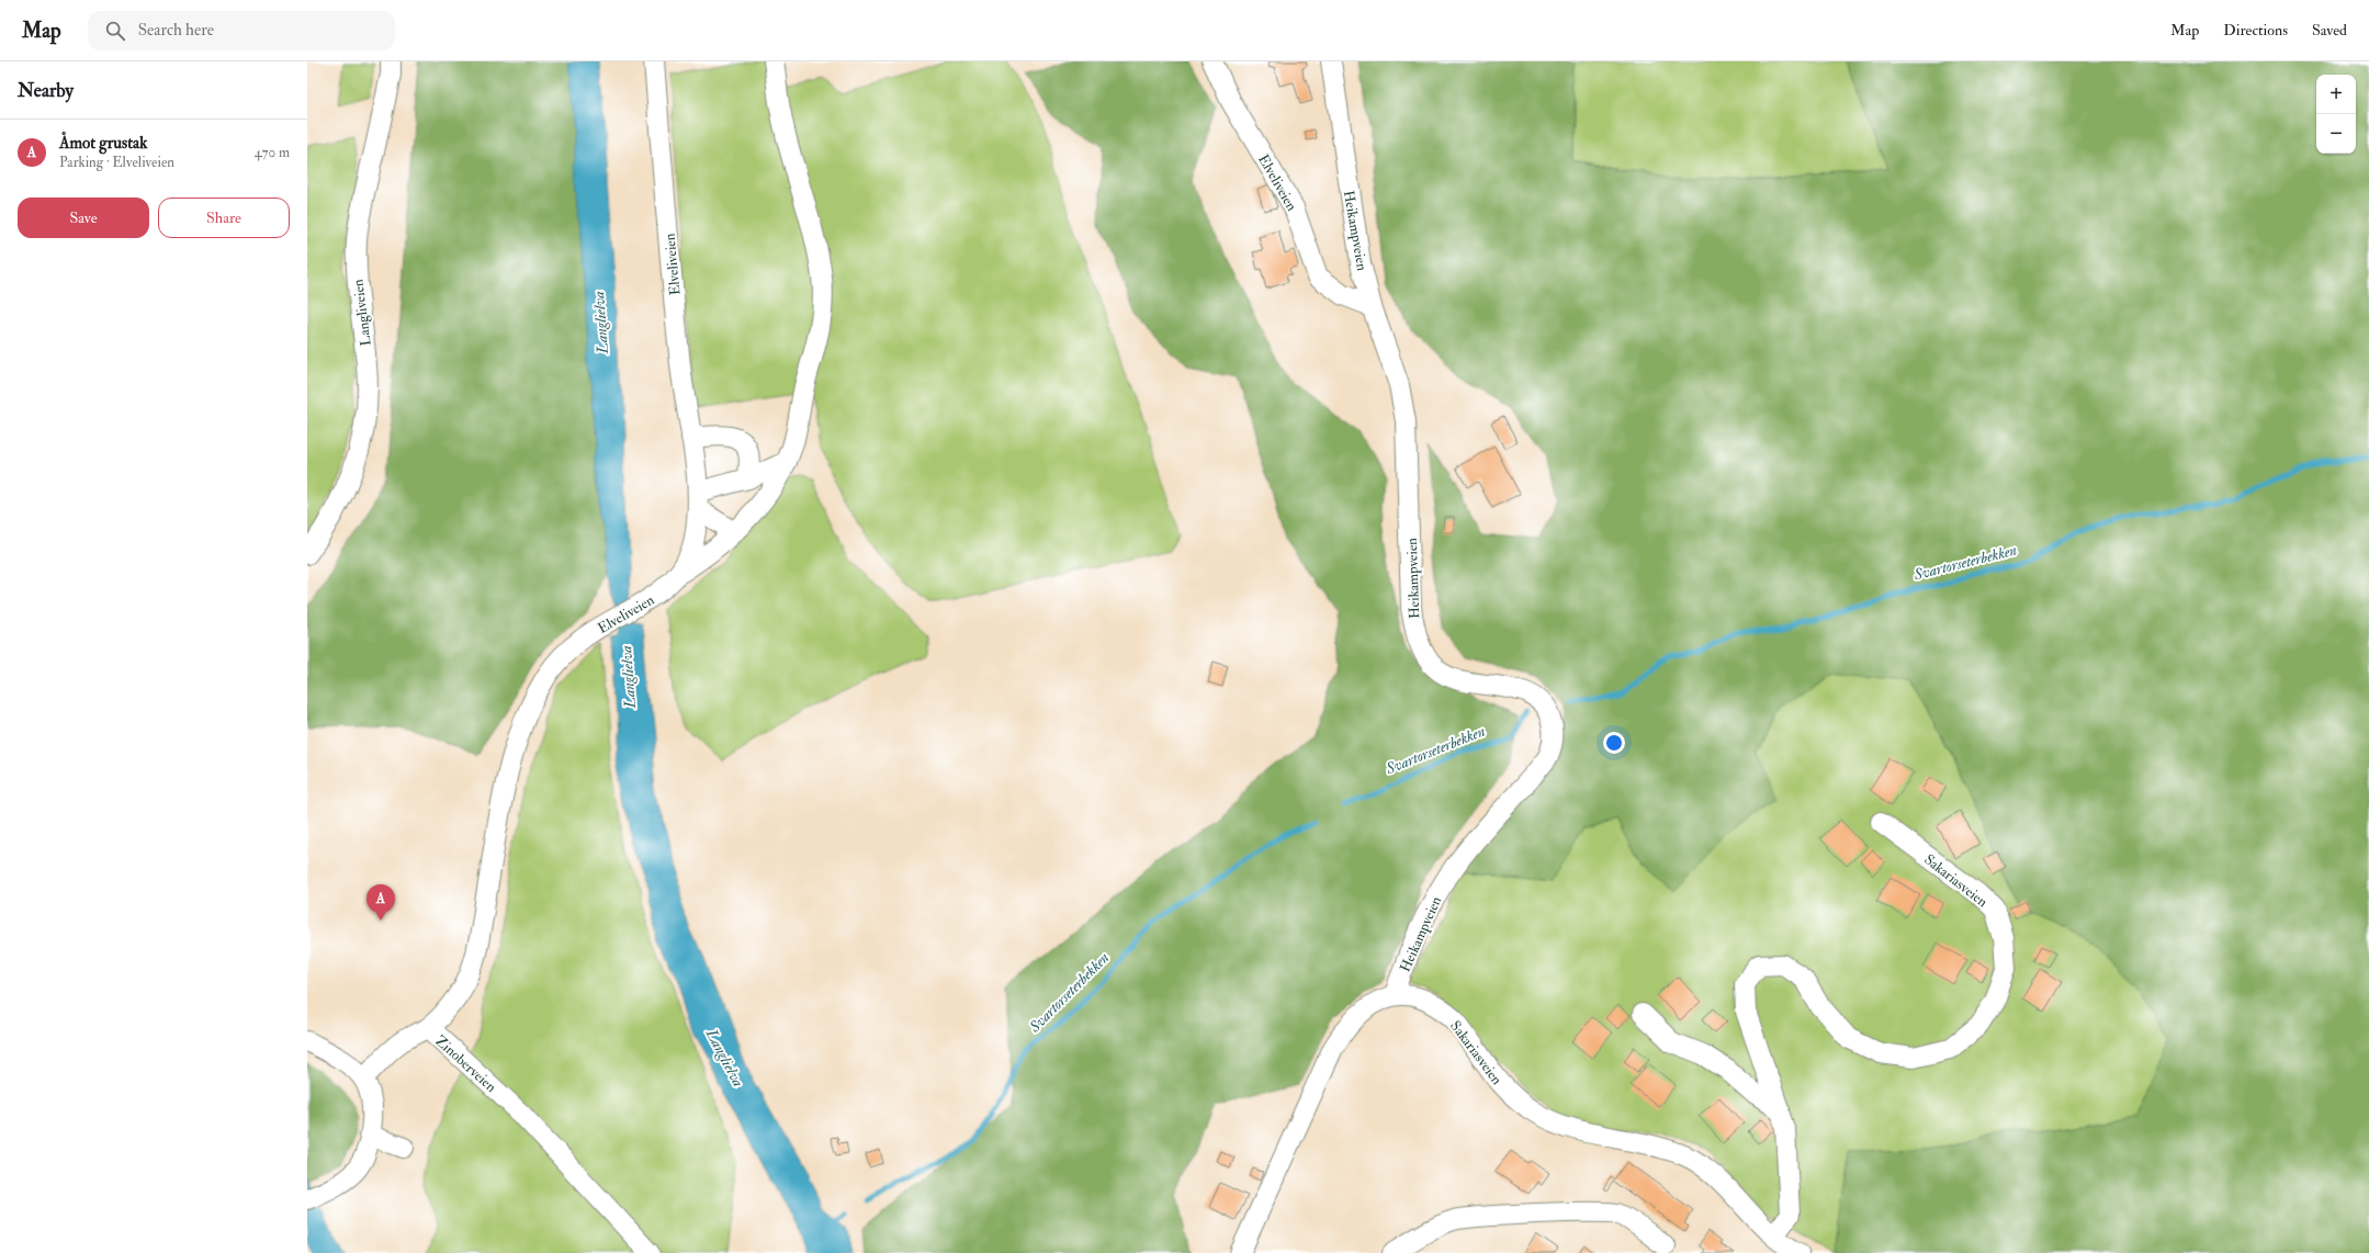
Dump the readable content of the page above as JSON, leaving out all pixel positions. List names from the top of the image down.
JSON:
{
  "streets": {
    "street": [
      "Elveliveien",
      "Heikampveien",
      "Langliveien",
      "Sakariasveien",
      "Zinoberveien"
    ]
  },
  "crossings": [
    ["Elveliveien", "Heikampveien"],
    ["Elveliveien", "Zinoberveien"],
    ["Heikampveien", "Sakariasveien"]
  ],
  "water": ["Langlielva", "Svartorseterbekken"],
  "page": {
    "header": "Map",
    "search": "Search here",
    "nav": ["Map", "Directions", "Saved"],
    "heading": "Nearby",
    "map_buttons": ["+", "−"],
    "list": [
      {
        "mark": "A",
        "name": "Åmot grustak",
        "note": "Parking · Elveliveien",
        "value": "470 m"
      }
    ],
    "buttons": ["Save", "Share"],
    "pins": "A"
  }
}
